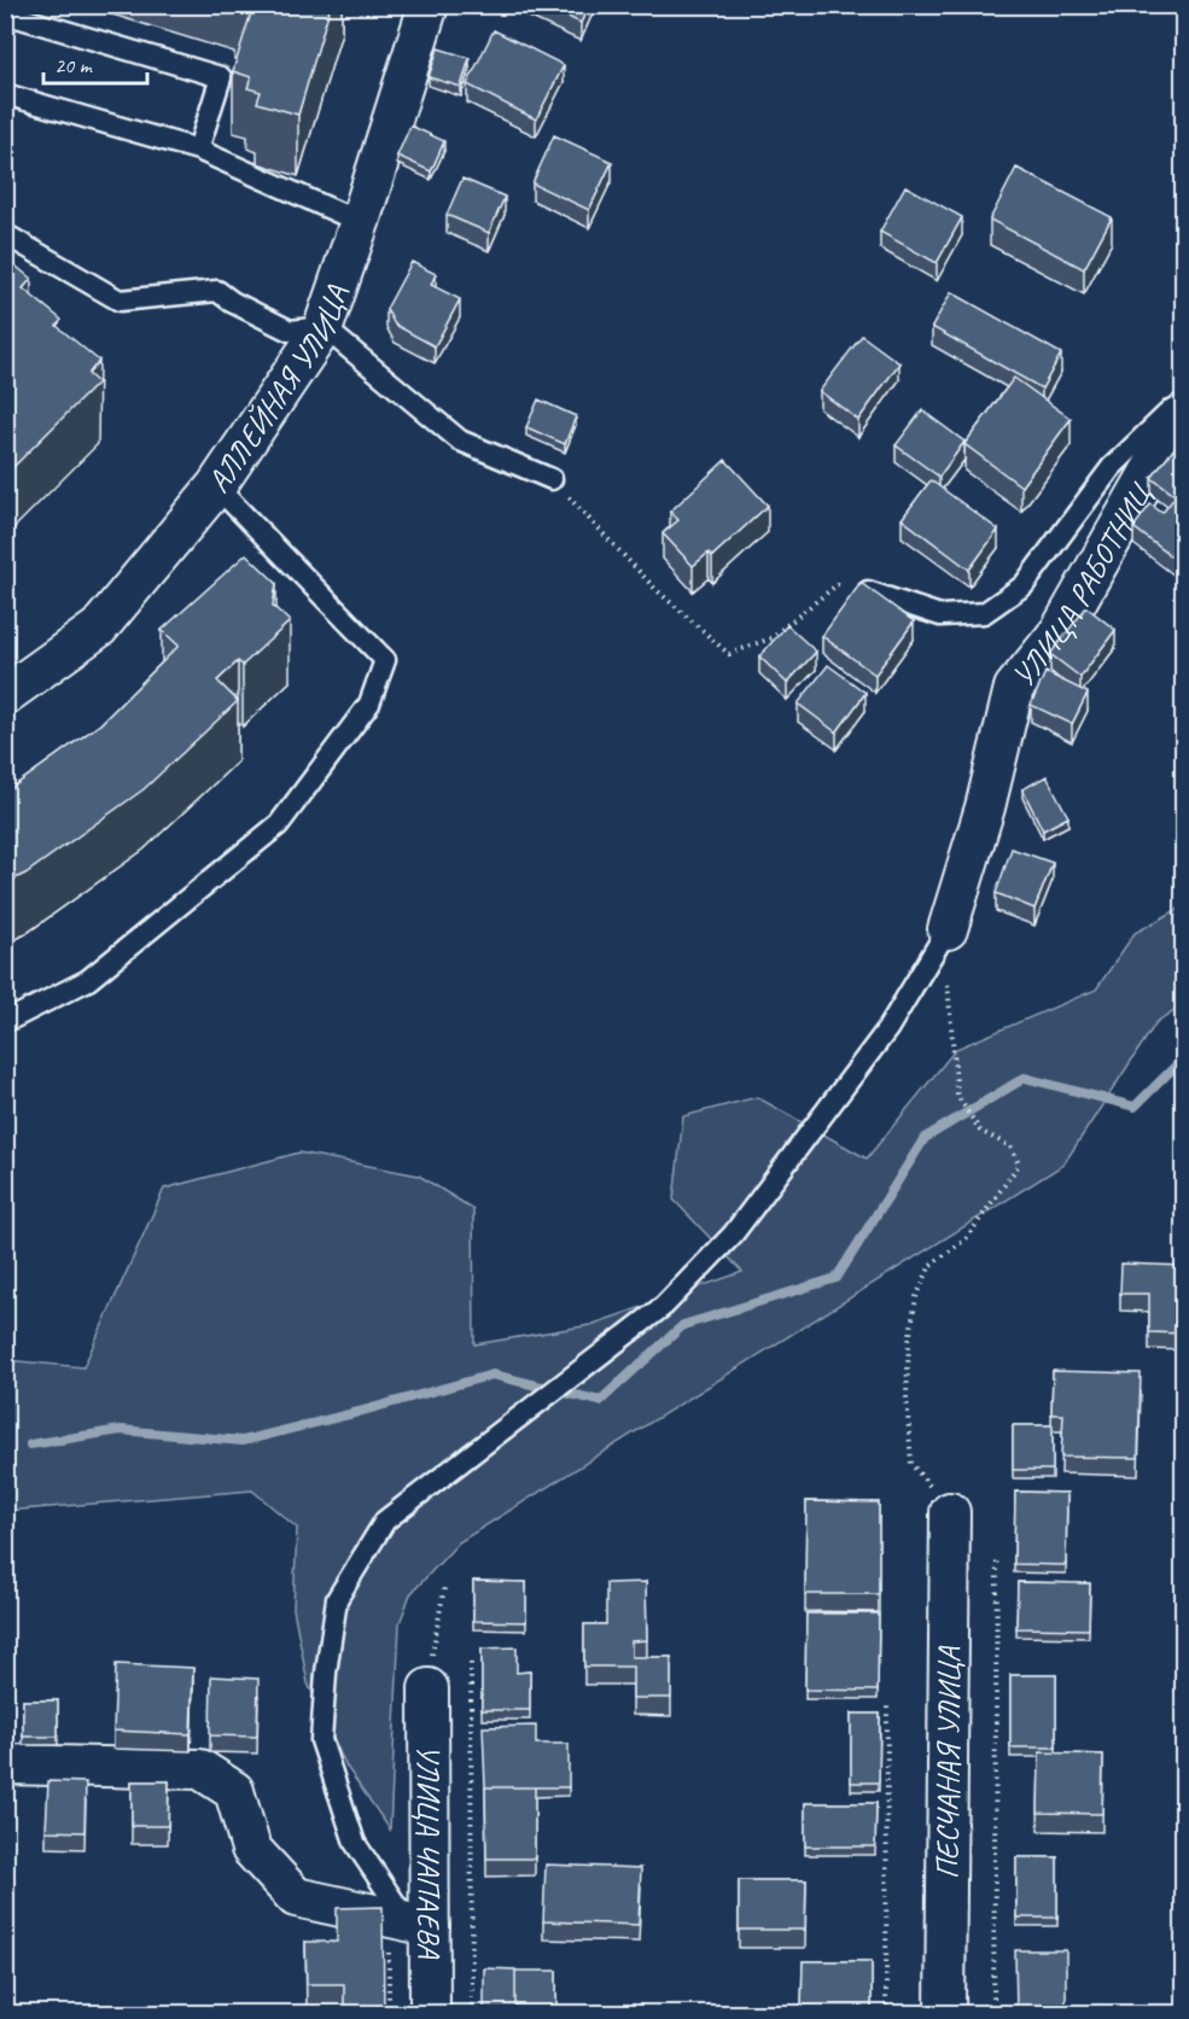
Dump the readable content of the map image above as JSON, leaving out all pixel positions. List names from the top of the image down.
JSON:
{
  "streets": {
    "street": [
      "АЛЛЕЙНАЯ УЛИЦА",
      "УЛИЦА РАБОТНИЦ",
      "ПЕСЧАНАЯ УЛИЦА",
      "УЛИЦА ЧАПАЕВА"
    ]
  },
  "scale_bar": "20 m"
}
